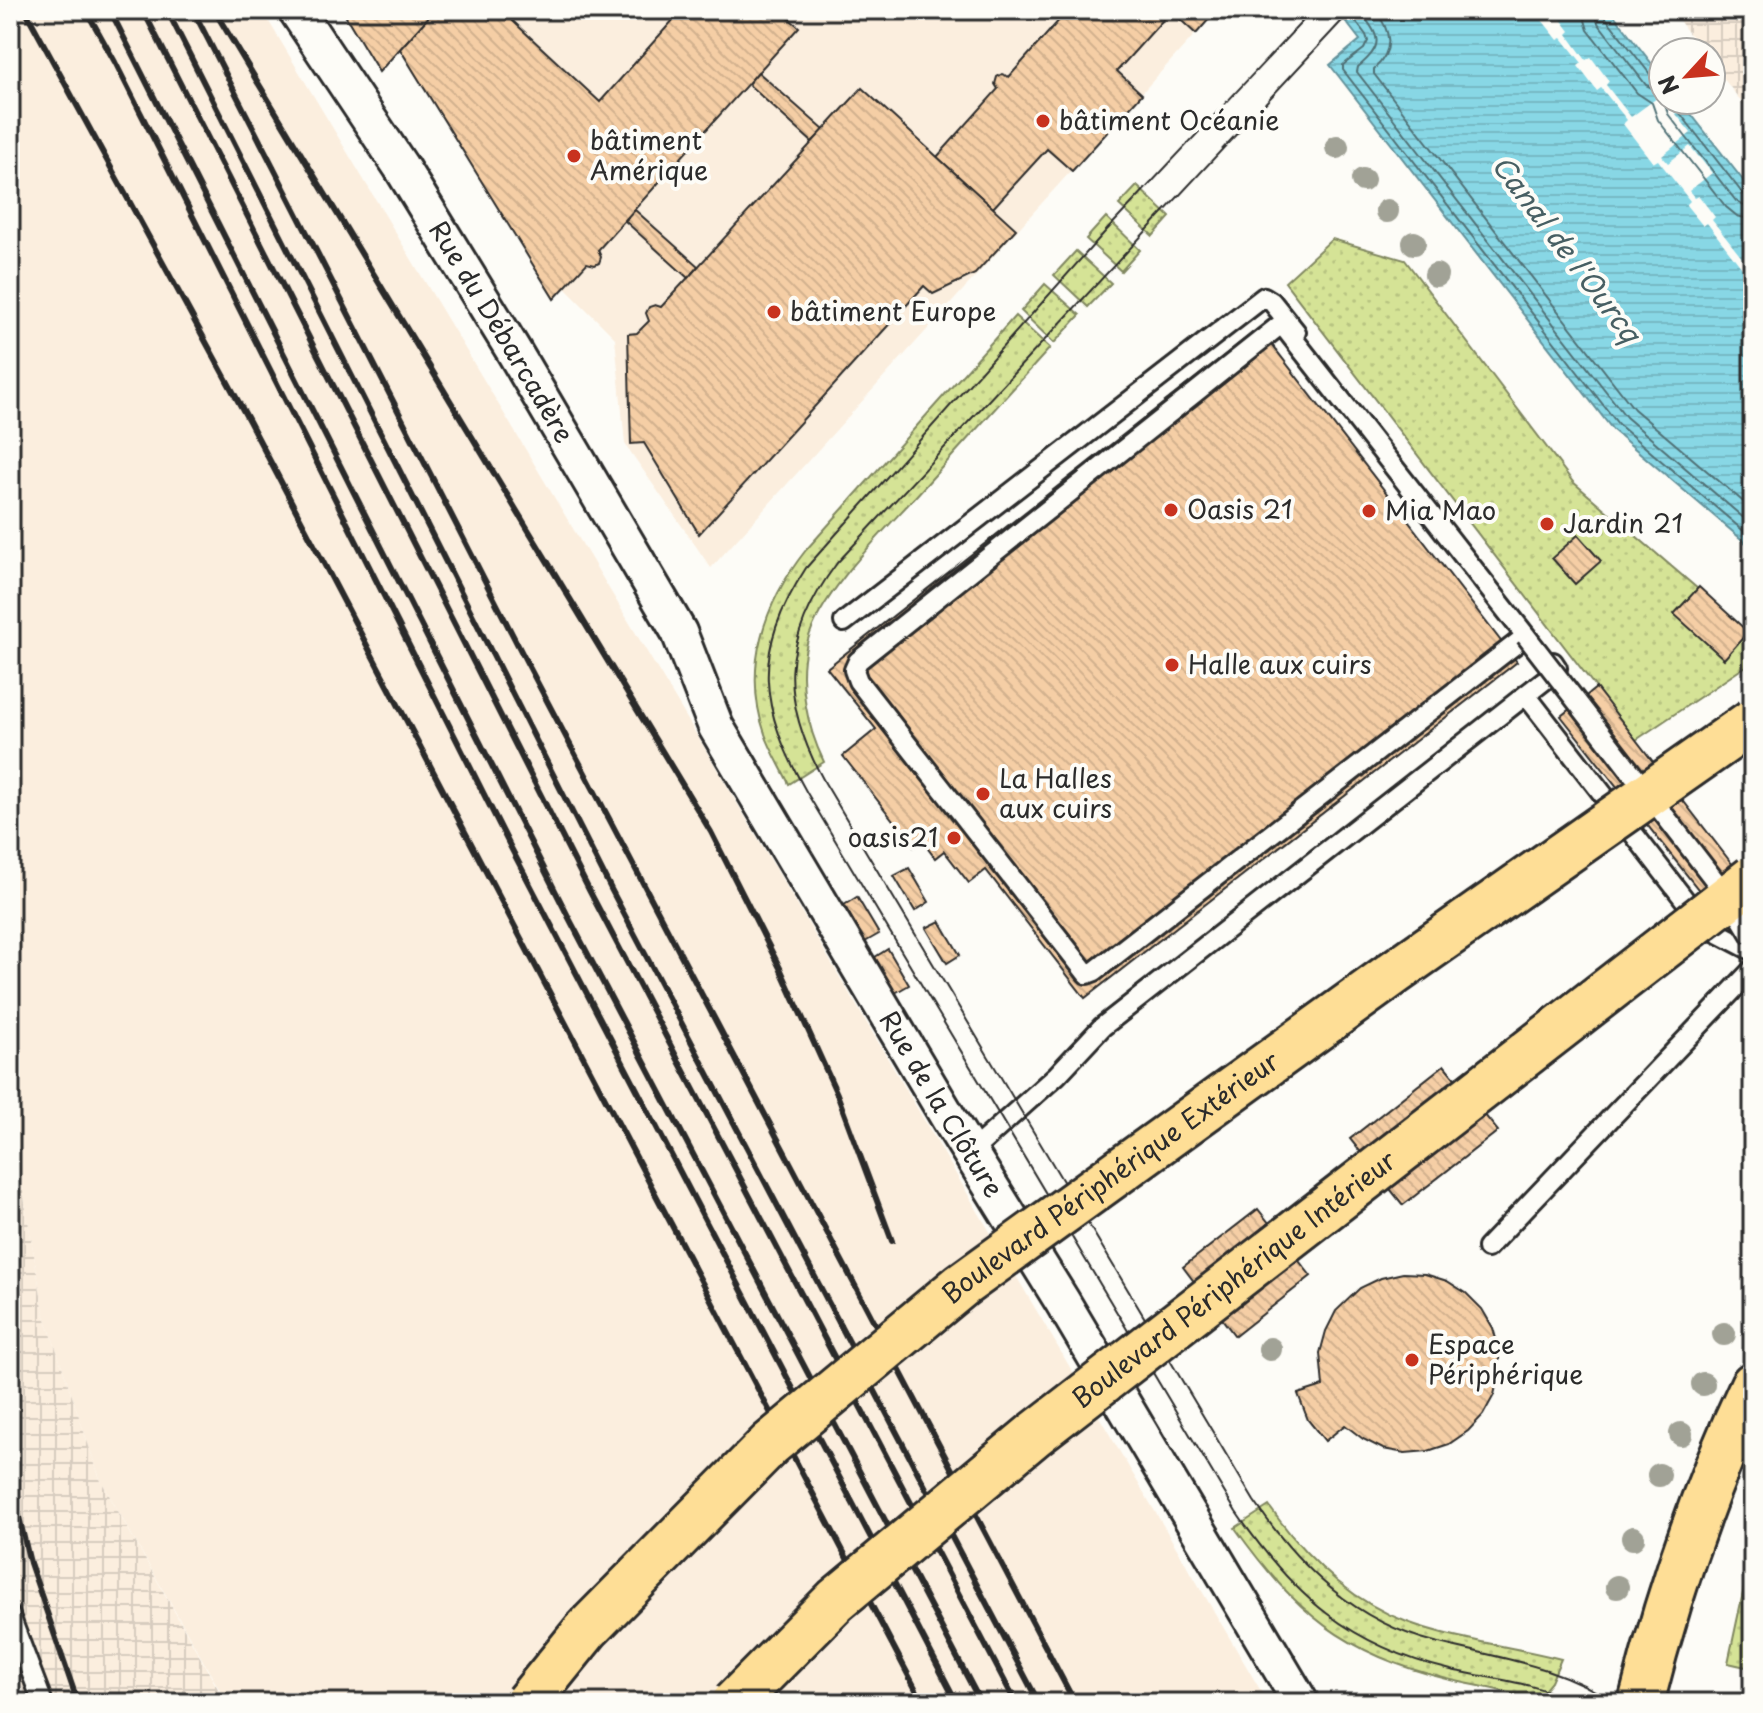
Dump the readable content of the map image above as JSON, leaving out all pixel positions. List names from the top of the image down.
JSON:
{
  "streets": {
    "main road": ["Boulevard Périphérique Extérieur", "Boulevard Périphérique Intérieur"],
    "street": ["Rue du Débarcadère", "Rue de la Clôture"]
  },
  "crossings": [
    ["Rue du Débarcadère", "Rue de la Clôture"]
  ],
  "water": ["Canal de l'Ourcq"],
  "places": [
    "bâtiment Océanie",
    "bâtiment Amérique",
    "bâtiment Europe",
    "Oasis 21",
    "Mia Mao",
    "Jardin 21",
    "Halle aux cuirs",
    "La Halles aux cuirs",
    "oasis21",
    "Espace Périphérique"
  ],
  "north": "bottom left"
}
